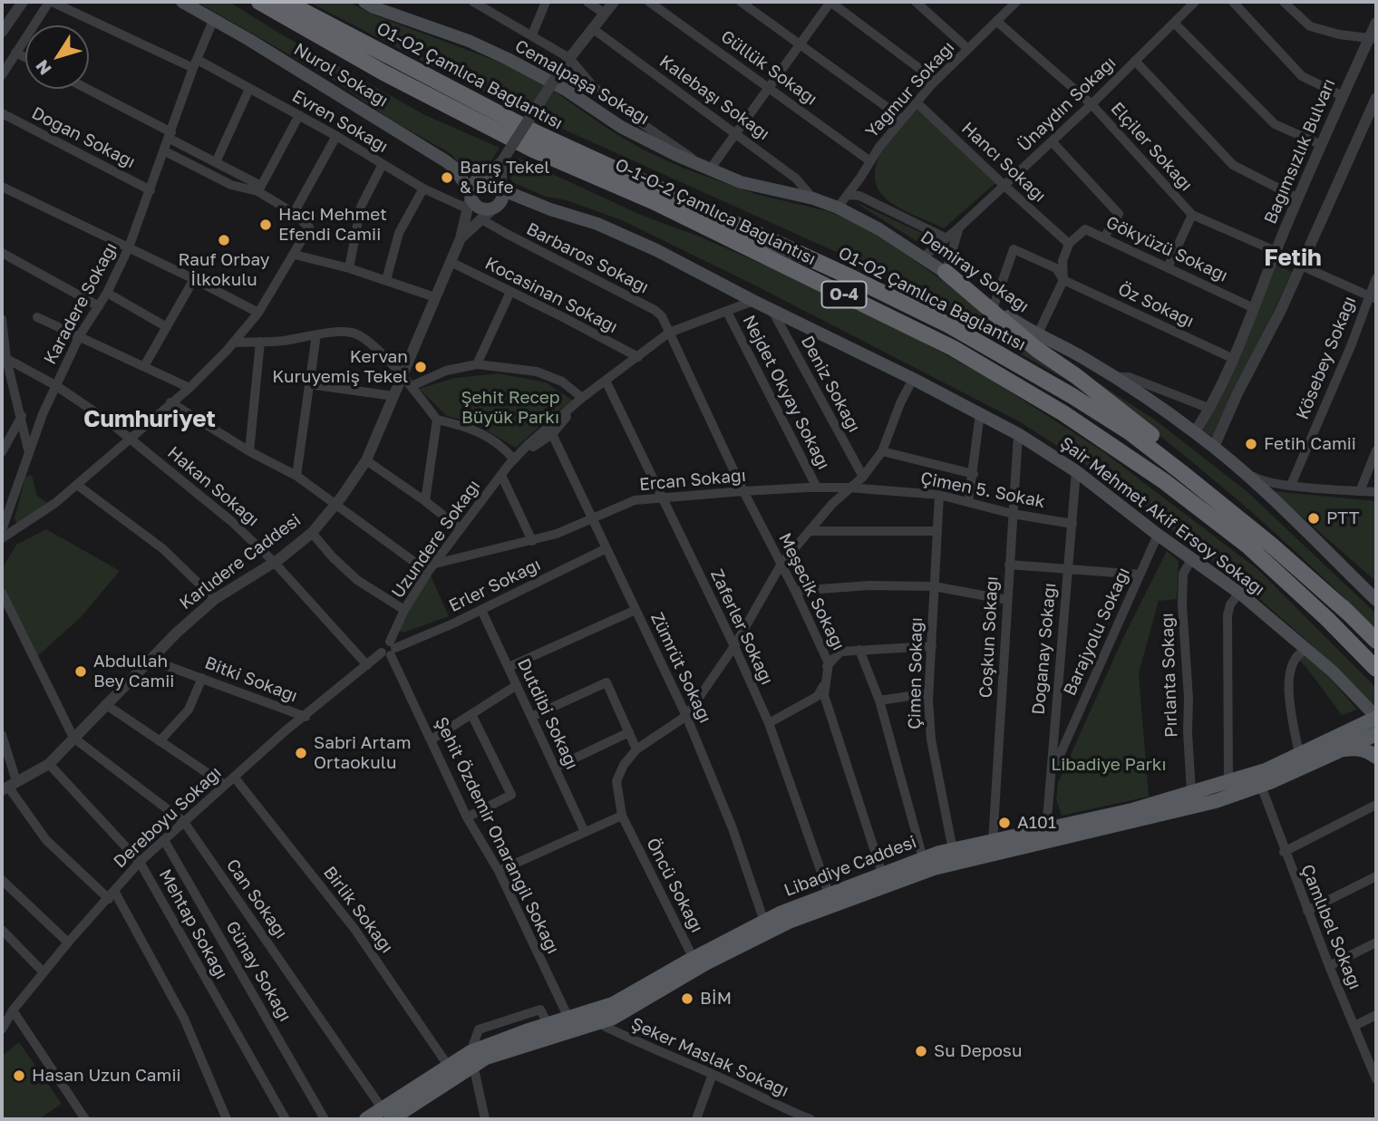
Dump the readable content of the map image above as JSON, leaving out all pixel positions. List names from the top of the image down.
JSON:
{
  "streets": {
    "highway": ["O1-O2 Çamlıca Bağlantısı", "O-1-O-2 Çamlıca Bağlantısı", "O-4"],
    "main road": [
      "Nurol Sokağı",
      "Cemalpaşa Sokağı",
      "Demiray Sokağı",
      "Şair Mehmet Akif Ersoy Sokağı",
      "Libadiye Caddesi"
    ],
    "street": [
      "Güllük Sokağı",
      "Yağmur Sokağı",
      "Kalebaşı Sokağı",
      "Ünaydın Sokağı",
      "Evren Sokağı",
      "Doğan Sokağı",
      "Elçiler Sokağı",
      "Bağımsızlık Bulvarı",
      "Hancı Sokağı",
      "Gökyüzü Sokağı",
      "Barbaros Sokağı",
      "Kocasinan Sokağı",
      "Karadere Sokağı",
      "Öz Sokağı",
      "Kösebey Sokağı",
      "Deniz Sokağı",
      "Nejdet Okyay Sokağı",
      "Ercan Sokağı",
      "Hakan Sokağı",
      "Çimen 5. Sokak",
      "Uzundere Sokağı",
      "Karlıdere Caddesi",
      "Erler Sokağı",
      "Meşecik Sokağı",
      "Zaferler Sokağı",
      "Barajyolu Sokağı",
      "Coşkun Sokağı",
      "Doğanay Sokağı",
      "Zümrüt Sokağı",
      "Çimen Sokağı",
      "Pırlanta Sokağı",
      "Bitki Sokağı",
      "Dutdibi Sokağı",
      "Dereboyu Sokağı",
      "Şehit Özdemir Onarangil Sokağı",
      "Öncü Sokağı",
      "Can Sokağı",
      "Birlik Sokağı",
      "Mehtap Sokağı",
      "Çamlıbel Sokağı",
      "Günay Sokağı",
      "Şeker Maslak Sokağı"
    ]
  },
  "crossings": [
    ["Güllük Sokağı", "Yağmur Sokağı"],
    ["Nurol Sokağı", "Evren Sokağı"],
    ["Nurol Sokağı", "Karadere Sokağı"],
    ["Nurol Sokağı", "Şair Mehmet Akif Ersoy Sokağı"],
    ["Nurol Sokağı", "Karlıdere Caddesi"],
    ["O1-O2 Çamlıca Bağlantısı", "O-4"],
    ["Cemalpaşa Sokağı", "Kalebaşı Sokağı"],
    ["Cemalpaşa Sokağı", "Demiray Sokağı"],
    ["Yağmur Sokağı", "Elçiler Sokağı"],
    ["Yağmur Sokağı", "Hancı Sokağı"],
    ["Yağmur Sokağı", "Demiray Sokağı"],
    ["Kalebaşı Sokağı", "Demiray Sokağı"],
    ["Ünaydın Sokağı", "Elçiler Sokağı"],
    ["Ünaydın Sokağı", "Hancı Sokağı"],
    ["Ünaydın Sokağı", "Demiray Sokağı"],
    ["Evren Sokağı", "Karadere Sokağı"],
    ["Evren Sokağı", "Şair Mehmet Akif Ersoy Sokağı"],
    ["Evren Sokağı", "Karlıdere Caddesi"],
    ["Doğan Sokağı", "Karadere Sokağı"],
    ["Elçiler Sokağı", "Bağımsızlık Bulvarı"],
    ["Elçiler Sokağı", "Kösebey Sokağı"],
    ["Bağımsızlık Bulvarı", "Gökyüzü Sokağı"],
    ["Bağımsızlık Bulvarı", "Demiray Sokağı"],
    ["Bağımsızlık Bulvarı", "Öz Sokağı"],
    ["Hancı Sokağı", "Gökyüzü Sokağı"],
    ["Barbaros Sokağı", "Uzundere Sokağı"],
    ["Barbaros Sokağı", "Karlıdere Caddesi"],
    ["Barbaros Sokağı", "Meşecik Sokağı"],
    ["Demiray Sokağı", "Öz Sokağı"],
    ["Kocasinan Sokağı", "Uzundere Sokağı"],
    ["Kocasinan Sokağı", "Karlıdere Caddesi"],
    ["Karadere Sokağı", "Hakan Sokağı"],
    ["Deniz Sokağı", "Şair Mehmet Akif Ersoy Sokağı"],
    ["Nejdet Okyay Sokağı", "Ercan Sokağı"],
    ["Nejdet Okyay Sokağı", "Uzundere Sokağı"],
    ["Ercan Sokağı", "Çimen 5. Sokak"],
    ["Ercan Sokağı", "Uzundere Sokağı"],
    ["Ercan Sokağı", "Meşecik Sokağı"],
    ["Ercan Sokağı", "Zaferler Sokağı"],
    ["Ercan Sokağı", "Zümrüt Sokağı"],
    ["Hakan Sokağı", "Karlıdere Caddesi"],
    ["Hakan Sokağı", "Dereboyu Sokağı"],
    ["Çimen 5. Sokak", "Coşkun Sokağı"],
    ["Çimen 5. Sokak", "Doğanay Sokağı"],
    ["Çimen 5. Sokak", "Çimen Sokağı"],
    ["Şair Mehmet Akif Ersoy Sokağı", "Uzundere Sokağı"],
    ["Şair Mehmet Akif Ersoy Sokağı", "Karlıdere Caddesi"],
    ["Şair Mehmet Akif Ersoy Sokağı", "Barajyolu Sokağı"],
    ["Şair Mehmet Akif Ersoy Sokağı", "Coşkun Sokağı"],
    ["Şair Mehmet Akif Ersoy Sokağı", "Doğanay Sokağı"],
    ["Şair Mehmet Akif Ersoy Sokağı", "Pırlanta Sokağı"],
    ["Şair Mehmet Akif Ersoy Sokağı", "Libadiye Caddesi"],
    ["Uzundere Sokağı", "Erler Sokağı"],
    ["Uzundere Sokağı", "Meşecik Sokağı"],
    ["Uzundere Sokağı", "Zaferler Sokağı"],
    ["Uzundere Sokağı", "Zümrüt Sokağı"],
    ["Uzundere Sokağı", "Dereboyu Sokağı"],
    ["Uzundere Sokağı", "Şehit Özdemir Onarangil Sokağı"],
    ["Karlıdere Caddesi", "Bitki Sokağı"],
    ["Karlıdere Caddesi", "Can Sokağı"],
    ["Karlıdere Caddesi", "Mehtap Sokağı"],
    ["Erler Sokağı", "Zümrüt Sokağı"],
    ["Erler Sokağı", "Dutdibi Sokağı"],
    ["Erler Sokağı", "Dereboyu Sokağı"],
    ["Erler Sokağı", "Şehit Özdemir Onarangil Sokağı"],
    ["Meşecik Sokağı", "Libadiye Caddesi"],
    ["Zaferler Sokağı", "Libadiye Caddesi"],
    ["Barajyolu Sokağı", "Doğanay Sokağı"],
    ["Coşkun Sokağı", "Libadiye Caddesi"],
    ["Doğanay Sokağı", "Libadiye Caddesi"],
    ["Zümrüt Sokağı", "Libadiye Caddesi"],
    ["Zümrüt Sokağı", "Öncü Sokağı"],
    ["Çimen Sokağı", "Libadiye Caddesi"],
    ["Pırlanta Sokağı", "Libadiye Caddesi"],
    ["Bitki Sokağı", "Dereboyu Sokağı"],
    ["Dereboyu Sokağı", "Şehit Özdemir Onarangil Sokağı"],
    ["Dereboyu Sokağı", "Can Sokağı"],
    ["Dereboyu Sokağı", "Birlik Sokağı"],
    ["Dereboyu Sokağı", "Mehtap Sokağı"],
    ["Dereboyu Sokağı", "Günay Sokağı"],
    ["Şehit Özdemir Onarangil Sokağı", "Libadiye Caddesi"],
    ["Libadiye Caddesi", "Öncü Sokağı"],
    ["Libadiye Caddesi", "Can Sokağı"],
    ["Libadiye Caddesi", "Birlik Sokağı"],
    ["Libadiye Caddesi", "Çamlıbel Sokağı"],
    ["Libadiye Caddesi", "Şeker Maslak Sokağı"]
  ],
  "districts": ["Fetih", "Cumhuriyet"],
  "parks": ["Şehit Recep Büyük Parkı", "Libadiye Parkı"],
  "places": [
    "Barış Tekel & Büfe",
    "Hacı Mehmet Efendi Camii",
    "Rauf Orbay İlkokulu",
    "Kervan Kuruyemiş Tekel",
    "Fetih Camii",
    "PTT",
    "Abdullah Bey Camii",
    "Sabri Artam Ortaokulu",
    "A101",
    "BİM",
    "Su Deposu",
    "Hasan Uzun Camii"
  ],
  "north": "bottom left"
}
